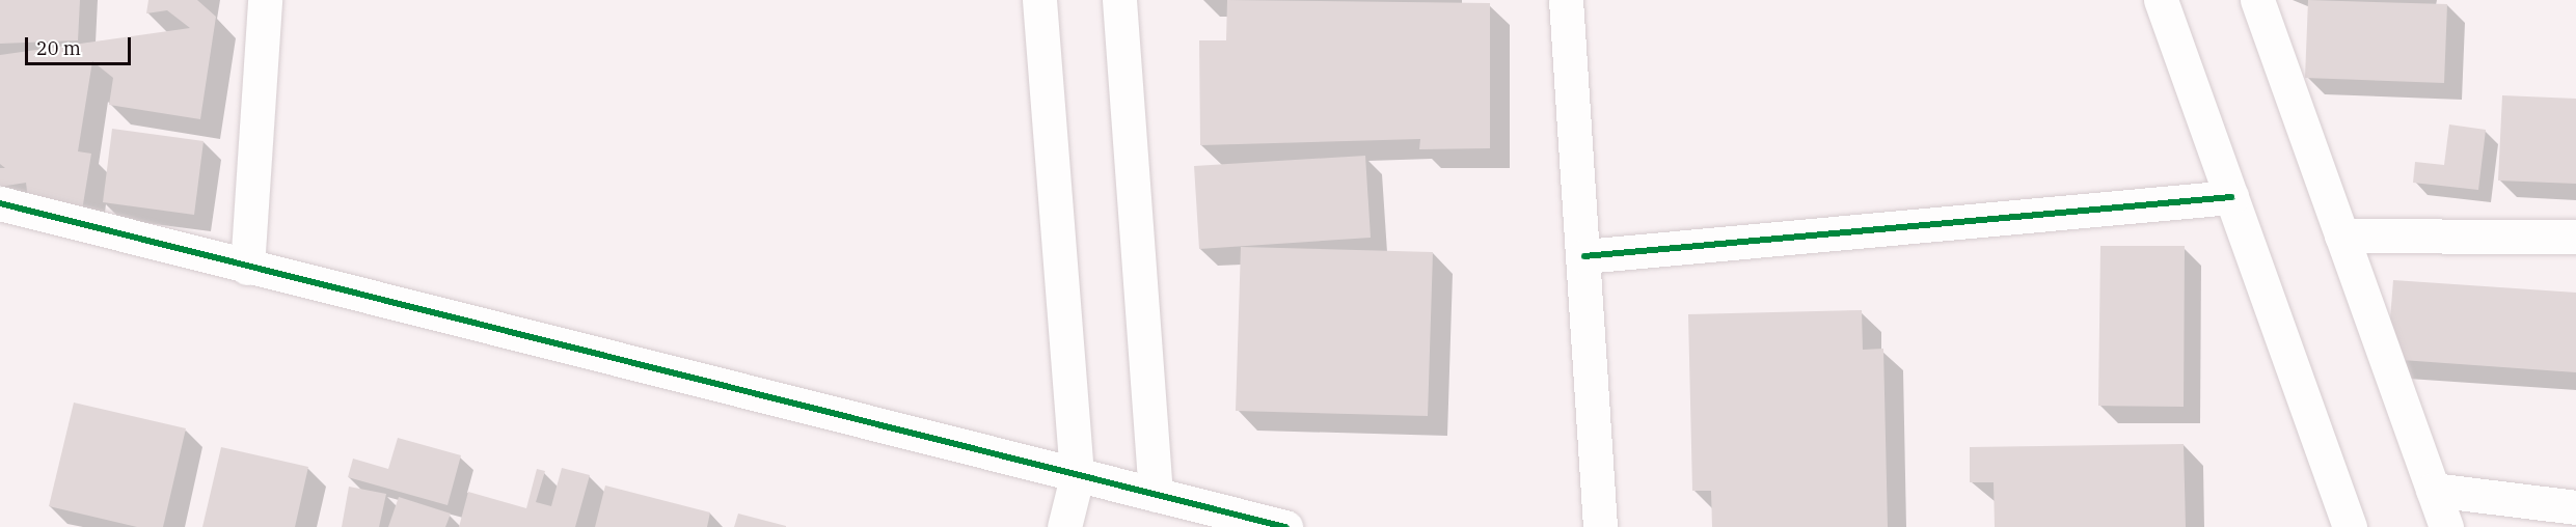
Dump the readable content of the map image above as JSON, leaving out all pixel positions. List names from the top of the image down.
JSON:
{
  "scale_bar": "20 m"
}
